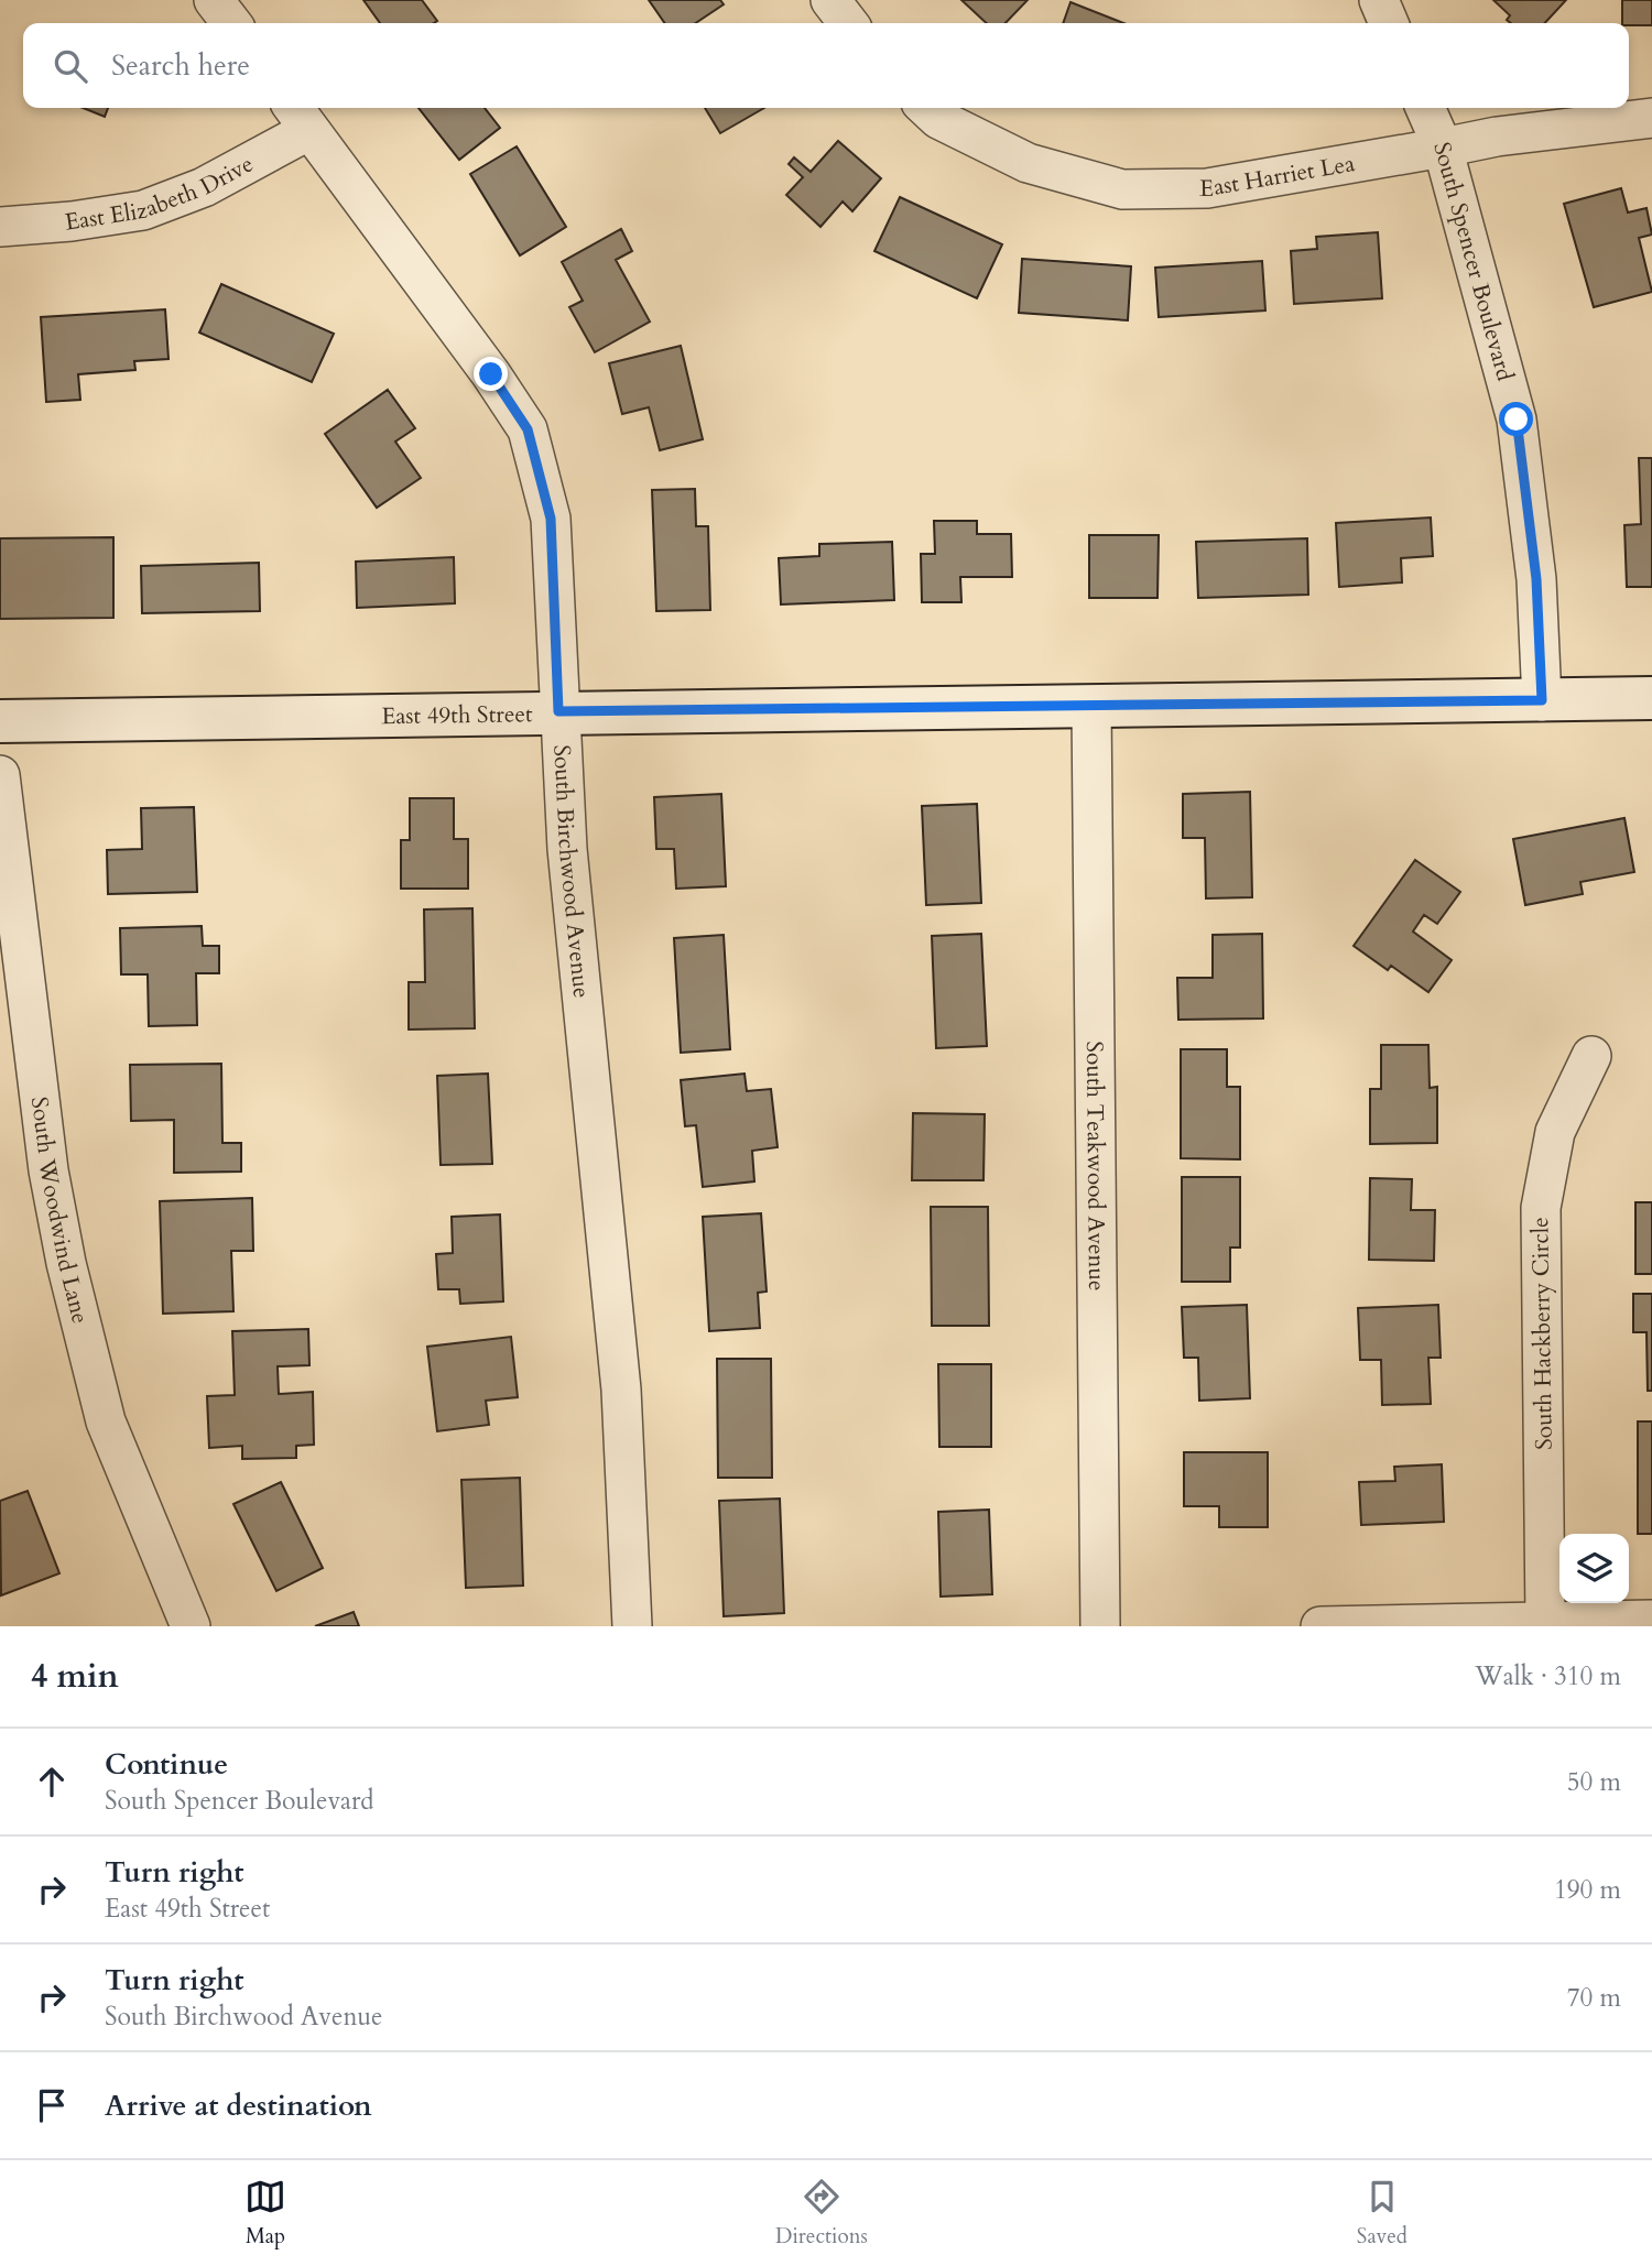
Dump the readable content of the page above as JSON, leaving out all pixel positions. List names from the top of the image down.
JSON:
{
  "streets": {
    "street": [
      "East Harriet Lea",
      "East Elizabeth Drive",
      "South Spencer Boulevard",
      "East 49th Street",
      "South Birchwood Avenue",
      "South Teakwood Avenue",
      "South Woodwind Lane",
      "South Hackberry Circle"
    ]
  },
  "crossings": [
    ["East Harriet Lea", "South Spencer Boulevard"],
    ["East Elizabeth Drive", "South Birchwood Avenue"],
    ["South Spencer Boulevard", "East 49th Street"],
    ["East 49th Street", "South Birchwood Avenue"],
    ["East 49th Street", "South Teakwood Avenue"]
  ],
  "page": {
    "search": "Search here",
    "heading": ["4 min", "Walk · 310 m"],
    "list": [
      ["Continue", "South Spencer Boulevard", "50 m"],
      ["Turn right", "East 49th Street", "190 m"],
      ["Turn right", "South Birchwood Avenue", "70 m"],
      "Arrive at destination"
    ],
    "nav": ["Map", "Directions", "Saved"]
  }
}
